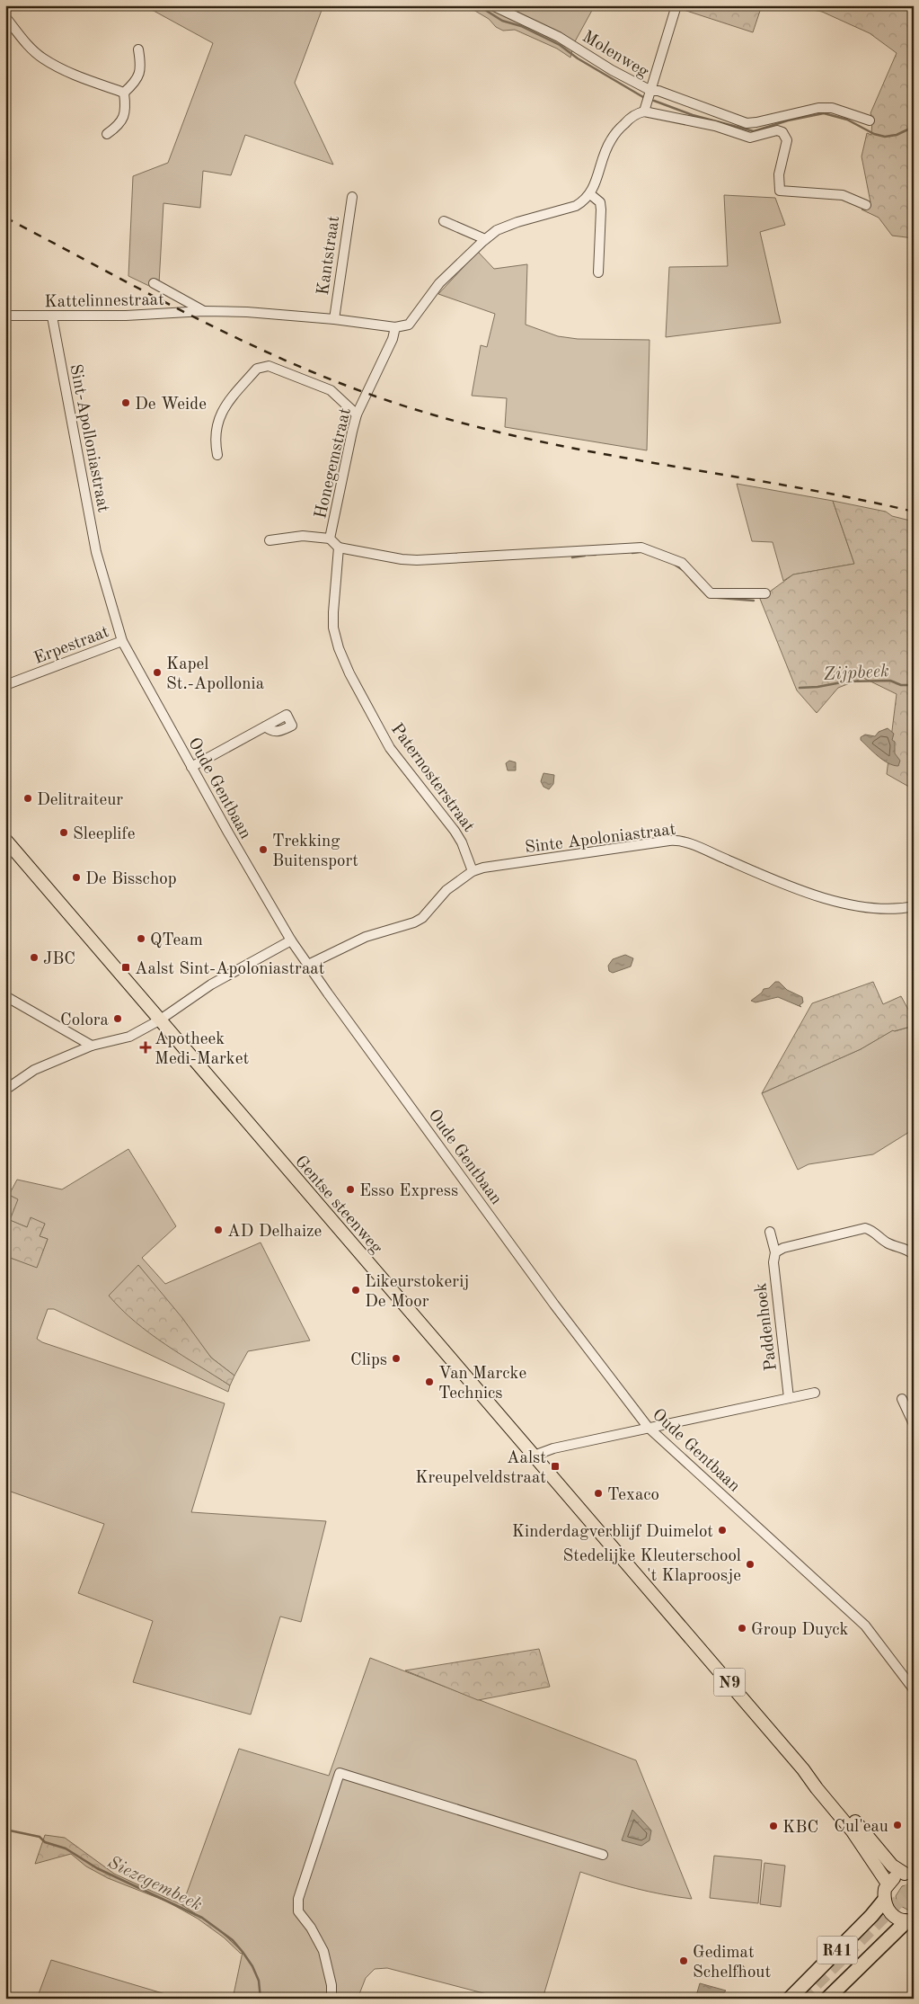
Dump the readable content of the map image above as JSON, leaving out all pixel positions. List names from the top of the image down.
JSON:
{
  "streets": {
    "highway": ["R41"],
    "main road": ["Gentse steenweg", "N9"],
    "street": [
      "Molenweg",
      "Kantstraat",
      "Kattelinnestraat",
      "Sint-Apolloniastraat",
      "Honegemstraat",
      "Erpestraat",
      "Paternosterstraat",
      "Oude Gentbaan",
      "Sinte Apoloniastraat",
      "Paddenhoek"
    ]
  },
  "crossings": [
    ["Kantstraat", "Kattelinnestraat"],
    ["Kattelinnestraat", "Sint-Apolloniastraat"],
    ["Kattelinnestraat", "Honegemstraat"],
    ["Sint-Apolloniastraat", "Oude Gentbaan"],
    ["Honegemstraat", "Paternosterstraat"],
    ["Erpestraat", "Oude Gentbaan"],
    ["Paternosterstraat", "Sinte Apoloniastraat"],
    ["Oude Gentbaan", "Sinte Apoloniastraat"]
  ],
  "water": ["Zijpbeek", "Siezegembeek"],
  "places": {
    "other": [
      "De Weide",
      "Kapel St.-Apollonia",
      "Delitraiteur",
      "Sleeplife",
      "Trekking Buitensport",
      "De Bisschop",
      "QTeam",
      "JBC",
      "Colora",
      "Esso Express",
      "AD Delhaize",
      "Likeurstokerij De Moor",
      "Clips",
      "Van Marcke Technics",
      "Texaco",
      "Kinderdagverblijf Duimelot",
      "Stedelijke Kleuterschool 't Klaproosje",
      "Group Duyck",
      "Cul'eau",
      "KBC",
      "Gedimat Schelfhout"
    ],
    "transit": ["Aalst Sint-Apoloniastraat", "Aalst Kreupelveldstraat"],
    "health": ["Apotheek Medi-Market"]
  }
}
